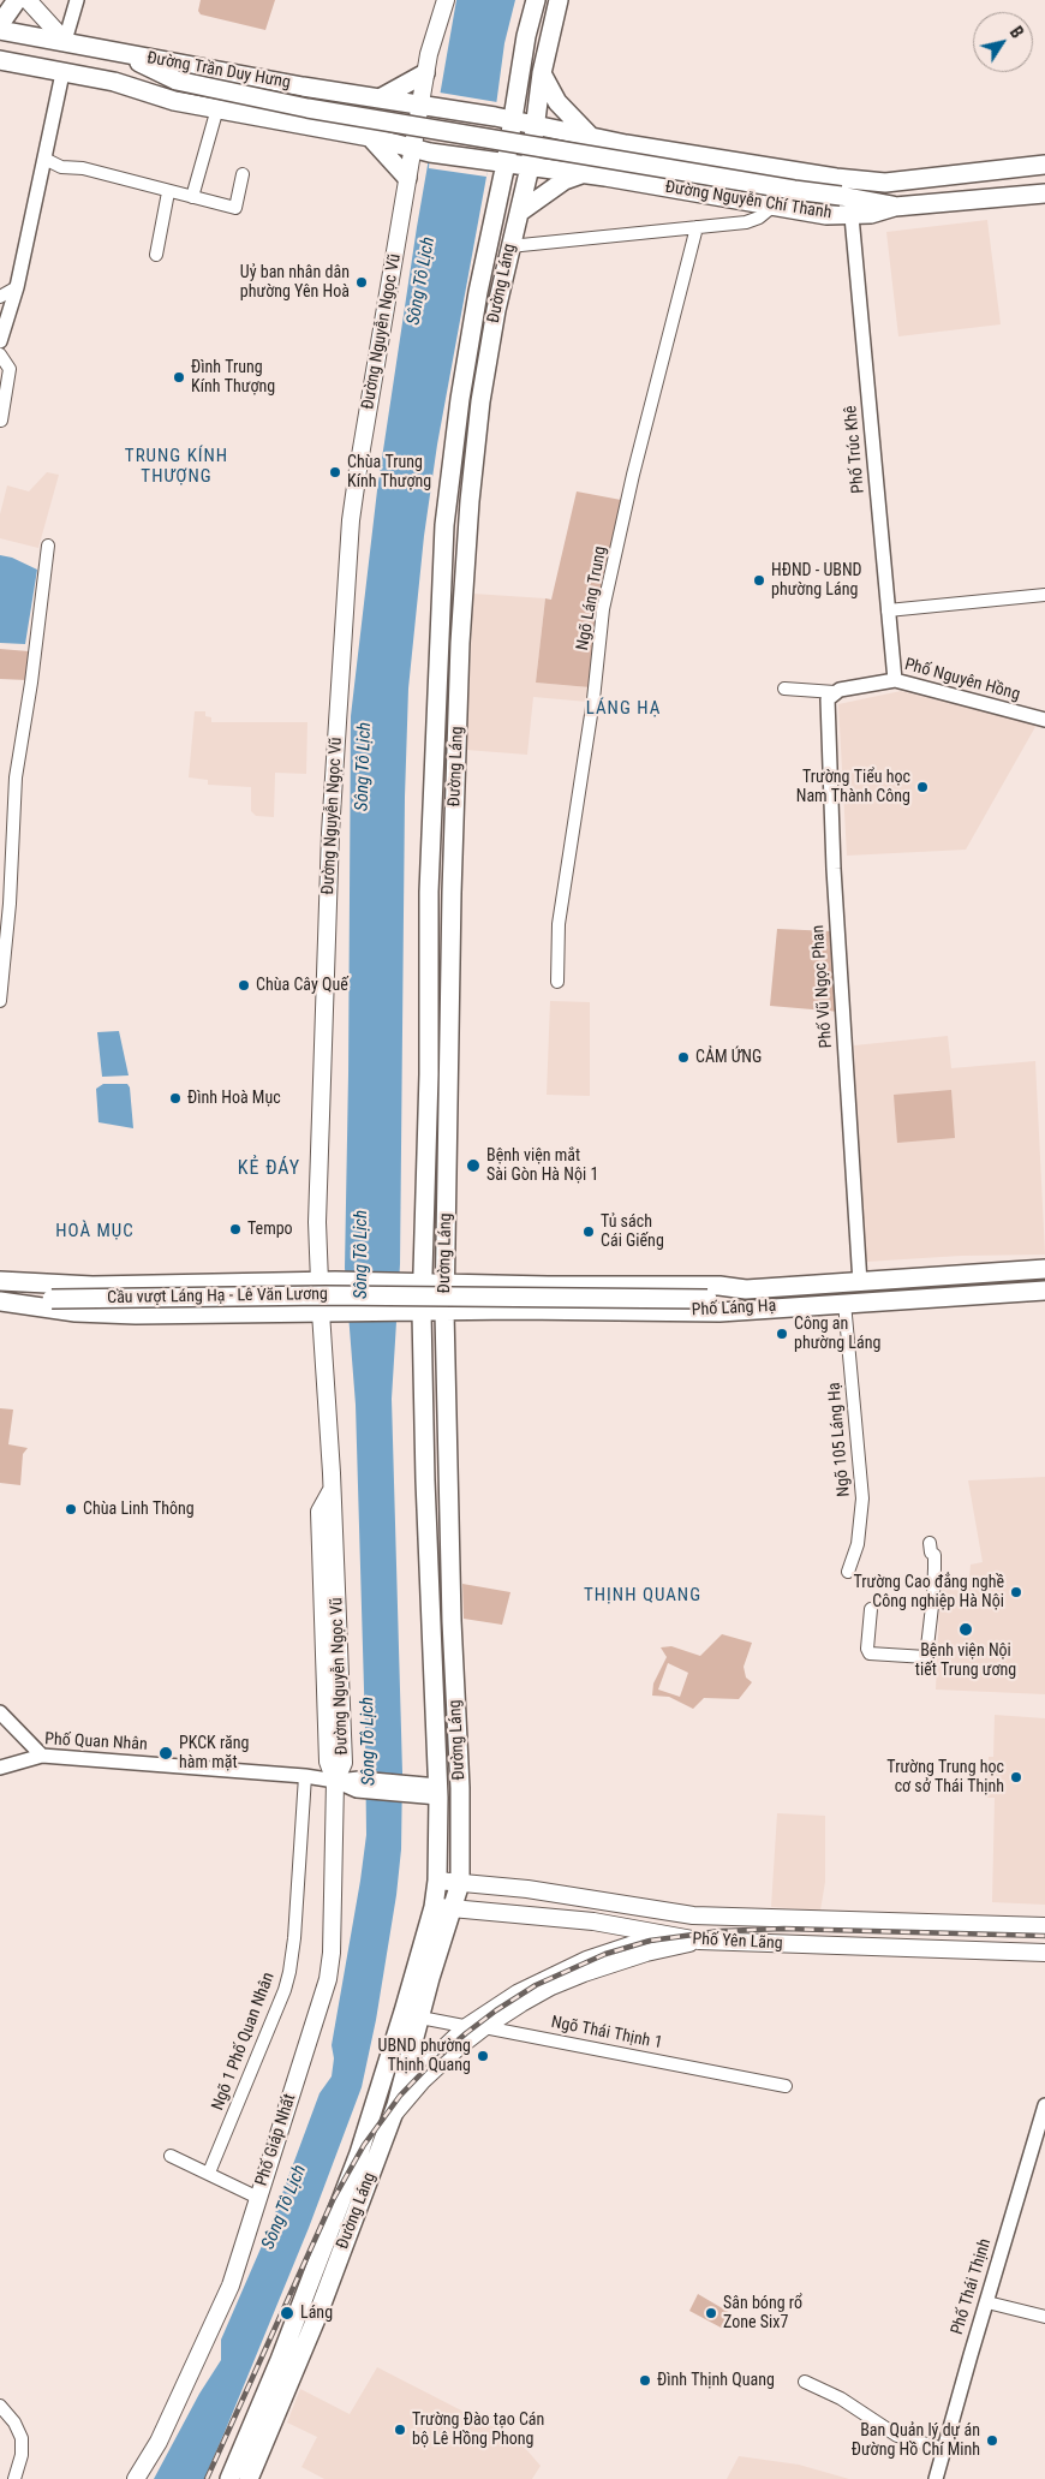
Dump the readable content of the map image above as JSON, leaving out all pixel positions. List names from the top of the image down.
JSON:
{
  "streets": {
    "main road": [
      "Đường Trần Duy Hưng",
      "Đường Nguyễn Chí Thanh",
      "Đường Láng",
      "Đường Nguyễn Ngọc Vũ",
      "Cầu vượt Láng Hạ - Lê Văn Lương",
      "Phố Láng Hạ",
      "Phố Yên Lãng",
      "Phố Giáp Nhất"
    ],
    "street": [
      "Phố Trúc Khê",
      "Ngõ Láng Trung",
      "Phố Nguyên Hồng",
      "Phố Vũ Ngọc Phan",
      "Ngõ 105 Láng Hạ",
      "Phố Quan Nhân",
      "Ngõ Thái Thịnh 1",
      "Ngõ 1 Phố Quan Nhân",
      "Phố Thái Thịnh"
    ]
  },
  "crossings": [
    ["Đường Trần Duy Hưng", "Đường Nguyễn Chí Thanh"],
    ["Đường Trần Duy Hưng", "Đường Láng"],
    ["Đường Trần Duy Hưng", "Đường Nguyễn Ngọc Vũ"],
    ["Đường Nguyễn Chí Thanh", "Đường Láng"],
    ["Đường Nguyễn Chí Thanh", "Phố Trúc Khê"],
    ["Đường Láng", "Phố Láng Hạ"],
    ["Đường Láng", "Phố Quan Nhân"],
    ["Đường Láng", "Phố Yên Lãng"],
    ["Đường Láng", "Ngõ Thái Thịnh 1"],
    ["Đường Nguyễn Ngọc Vũ", "Phố Láng Hạ"],
    ["Đường Nguyễn Ngọc Vũ", "Phố Quan Nhân"],
    ["Đường Nguyễn Ngọc Vũ", "Phố Giáp Nhất"],
    ["Phố Trúc Khê", "Phố Nguyên Hồng"],
    ["Phố Nguyên Hồng", "Phố Vũ Ngọc Phan"],
    ["Phố Vũ Ngọc Phan", "Phố Láng Hạ"],
    ["Cầu vượt Láng Hạ - Lê Văn Lương", "Phố Láng Hạ"],
    ["Phố Láng Hạ", "Ngõ 105 Láng Hạ"],
    ["Phố Quan Nhân", "Ngõ 1 Phố Quan Nhân"],
    ["Phố Quan Nhân", "Phố Giáp Nhất"]
  ],
  "districts": [
    "TRUNG KÍNH THƯỢNG",
    "LÁNG HẠ",
    "KẺ ĐÁY",
    "HOÀ MỤC",
    "THỊNH QUANG"
  ],
  "water": ["Sông Tô Lịch"],
  "places": [
    "Uỷ ban nhân dân phường Yên Hoà",
    "Đình Trung Kính Thượng",
    "Chùa Trung Kính Thượng",
    "HĐND - UBND phường Láng",
    "Trường Tiểu học Nam Thành Công",
    "Chùa Cây Quế",
    "CẢM ỨNG",
    "Đình Hoà Mục",
    "Bệnh viện mắt Sài Gòn Hà Nội 1",
    "Tempo",
    "Tủ sách Cái Giếng",
    "Công an phường Láng",
    "Chùa Linh Thông",
    "Trường Cao đẳng nghề Công nghiệp Hà Nội",
    "Bệnh viện Nội tiết Trung ương",
    "PKCK răng hàm mặt",
    "Trường Trung học cơ sở Thái Thịnh",
    "UBND phường Thịnh Quang",
    "Láng",
    "Sân bóng rổ Zone Six7",
    "Đình Thịnh Quang",
    "Trường Đào tạo Cán bộ Lê Hồng Phong",
    "Ban Quản lý dự án Đường Hồ Chí Minh"
  ],
  "north": "top right"
}
